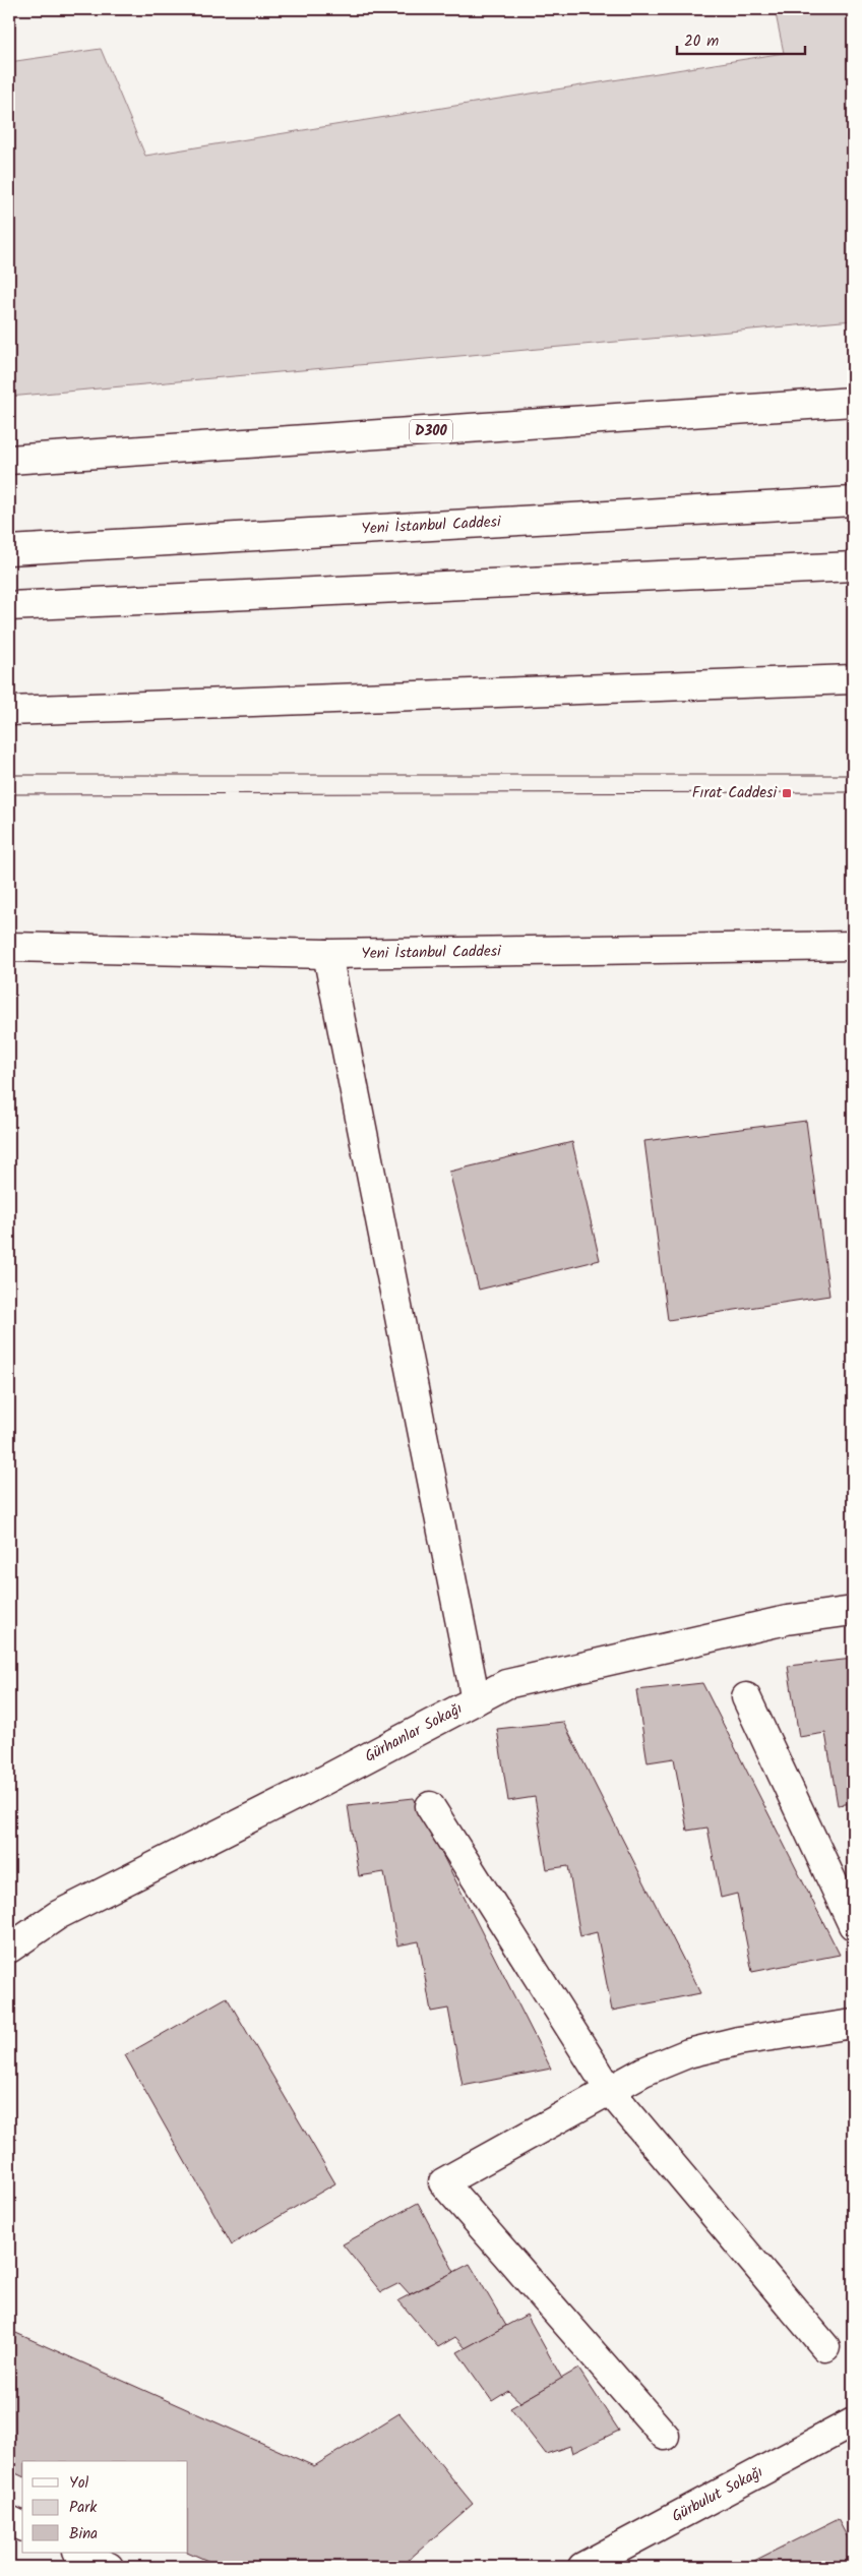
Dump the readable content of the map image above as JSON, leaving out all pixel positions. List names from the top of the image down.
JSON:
{
  "streets": {
    "main road": [
      "D300",
      "Yeni İstanbul Caddesi",
      "Gürhanlar Sokağı",
      "Gürbulut Sokağı"
    ]
  },
  "places": {
    "transit": ["Fırat Caddesi"]
  },
  "legend": ["Yol", "Park", "Bina"],
  "scale_bar": "20 m"
}
